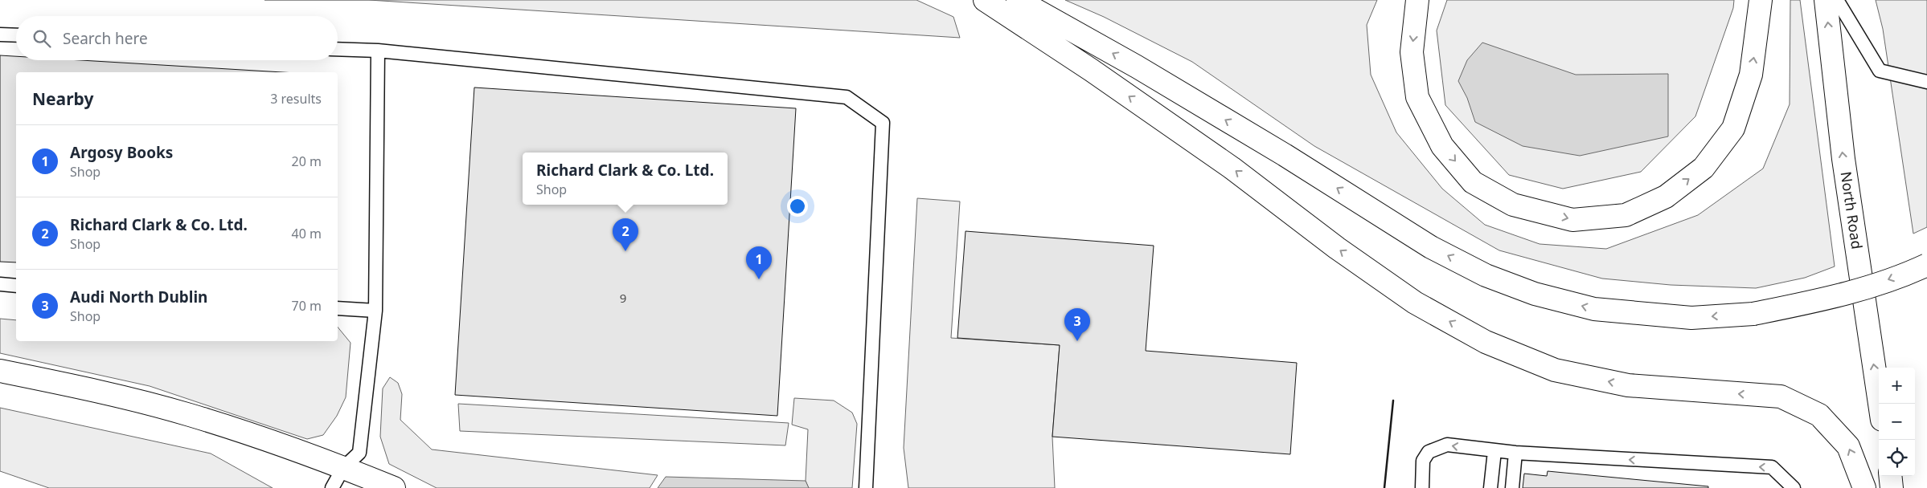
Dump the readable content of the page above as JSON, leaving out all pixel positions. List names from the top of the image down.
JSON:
{
  "streets": {
    "main road": ["North Road"]
  },
  "one_way": ["North Road"],
  "house_numbers": ["9"],
  "page": {
    "search": "Search here",
    "heading": ["Nearby", "3 results"],
    "list": [
      {
        "mark": "1",
        "name": "Argosy Books",
        "note": "Shop",
        "value": "20 m"
      },
      {
        "mark": "2",
        "name": "Richard Clark & Co. Ltd.",
        "note": "Shop",
        "value": "40 m"
      },
      {
        "mark": "3",
        "name": "Audi North Dublin",
        "note": "Shop",
        "value": "70 m"
      }
    ],
    "popup": ["Richard Clark & Co. Ltd.", "Shop"],
    "pins": ["2", "1", "3"],
    "map_buttons": ["+", "−"]
  }
}
